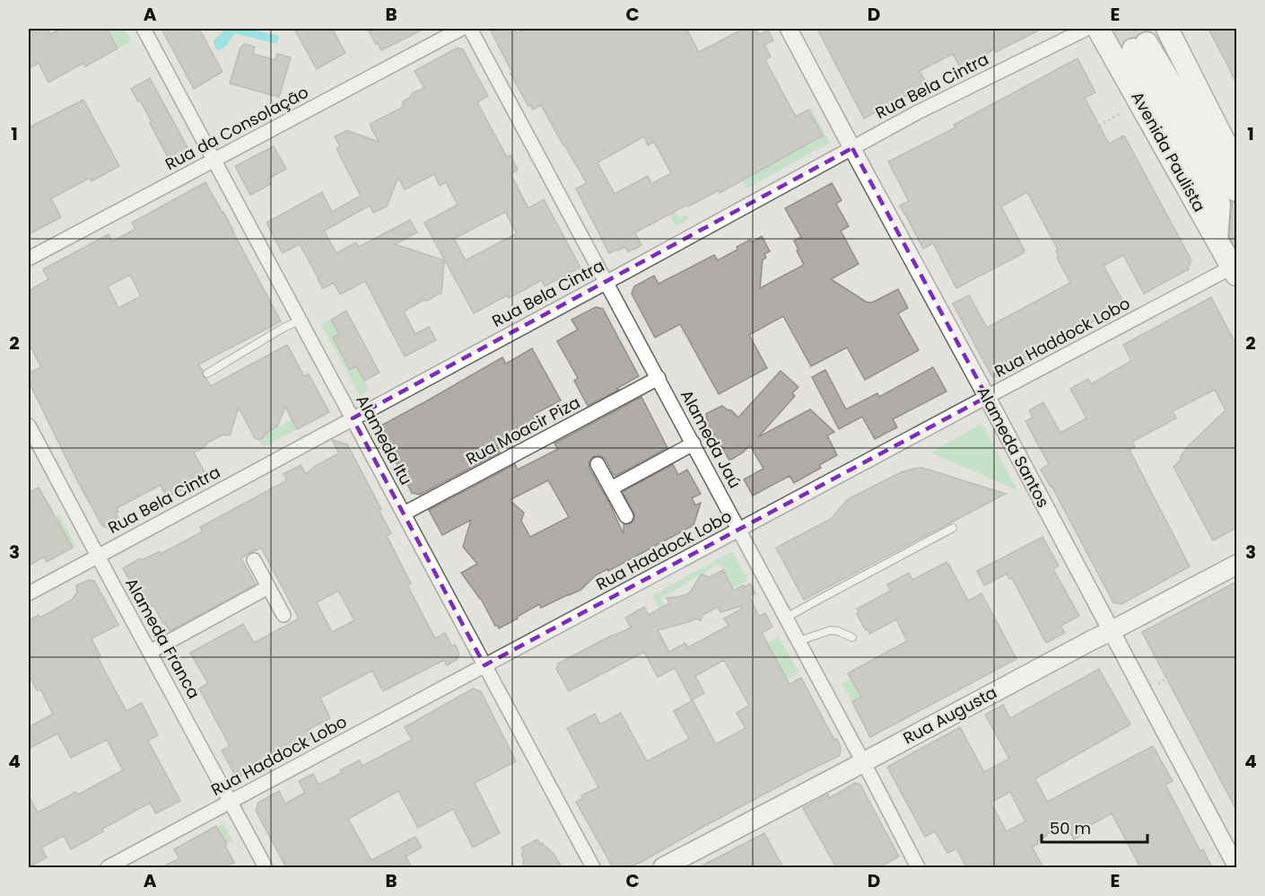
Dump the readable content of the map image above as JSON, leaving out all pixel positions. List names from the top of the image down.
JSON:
{
  "streets": {
    "main road": ["Avenida Paulista", "Rua Augusta"],
    "street": [
      "Rua Bela Cintra",
      "Rua da Consolação",
      "Rua Haddock Lobo",
      "Rua Moacir Piza",
      "Alameda Jaú",
      "Alameda Itu",
      "Alameda Santos",
      "Alameda Franca"
    ]
  },
  "crossings": [
    ["Rua Bela Cintra", "Alameda Jaú"],
    ["Rua Bela Cintra", "Alameda Itu"],
    ["Rua Bela Cintra", "Alameda Santos"],
    ["Rua Bela Cintra", "Alameda Franca"],
    ["Rua da Consolação", "Alameda Itu"],
    ["Avenida Paulista", "Rua Haddock Lobo"],
    ["Rua Haddock Lobo", "Alameda Jaú"],
    ["Rua Haddock Lobo", "Alameda Itu"],
    ["Rua Haddock Lobo", "Alameda Santos"],
    ["Rua Haddock Lobo", "Alameda Franca"],
    ["Rua Moacir Piza", "Alameda Jaú"],
    ["Rua Moacir Piza", "Alameda Itu"],
    ["Alameda Jaú", "Rua Augusta"],
    ["Alameda Santos", "Rua Augusta"]
  ],
  "scale_bar": "50 m",
  "grid": {
    "columns": [
      "A",
      "B",
      "C",
      "D",
      "E"
    ],
    "rows": [
      "1",
      "2",
      "3",
      "4"
    ]
  }
}
